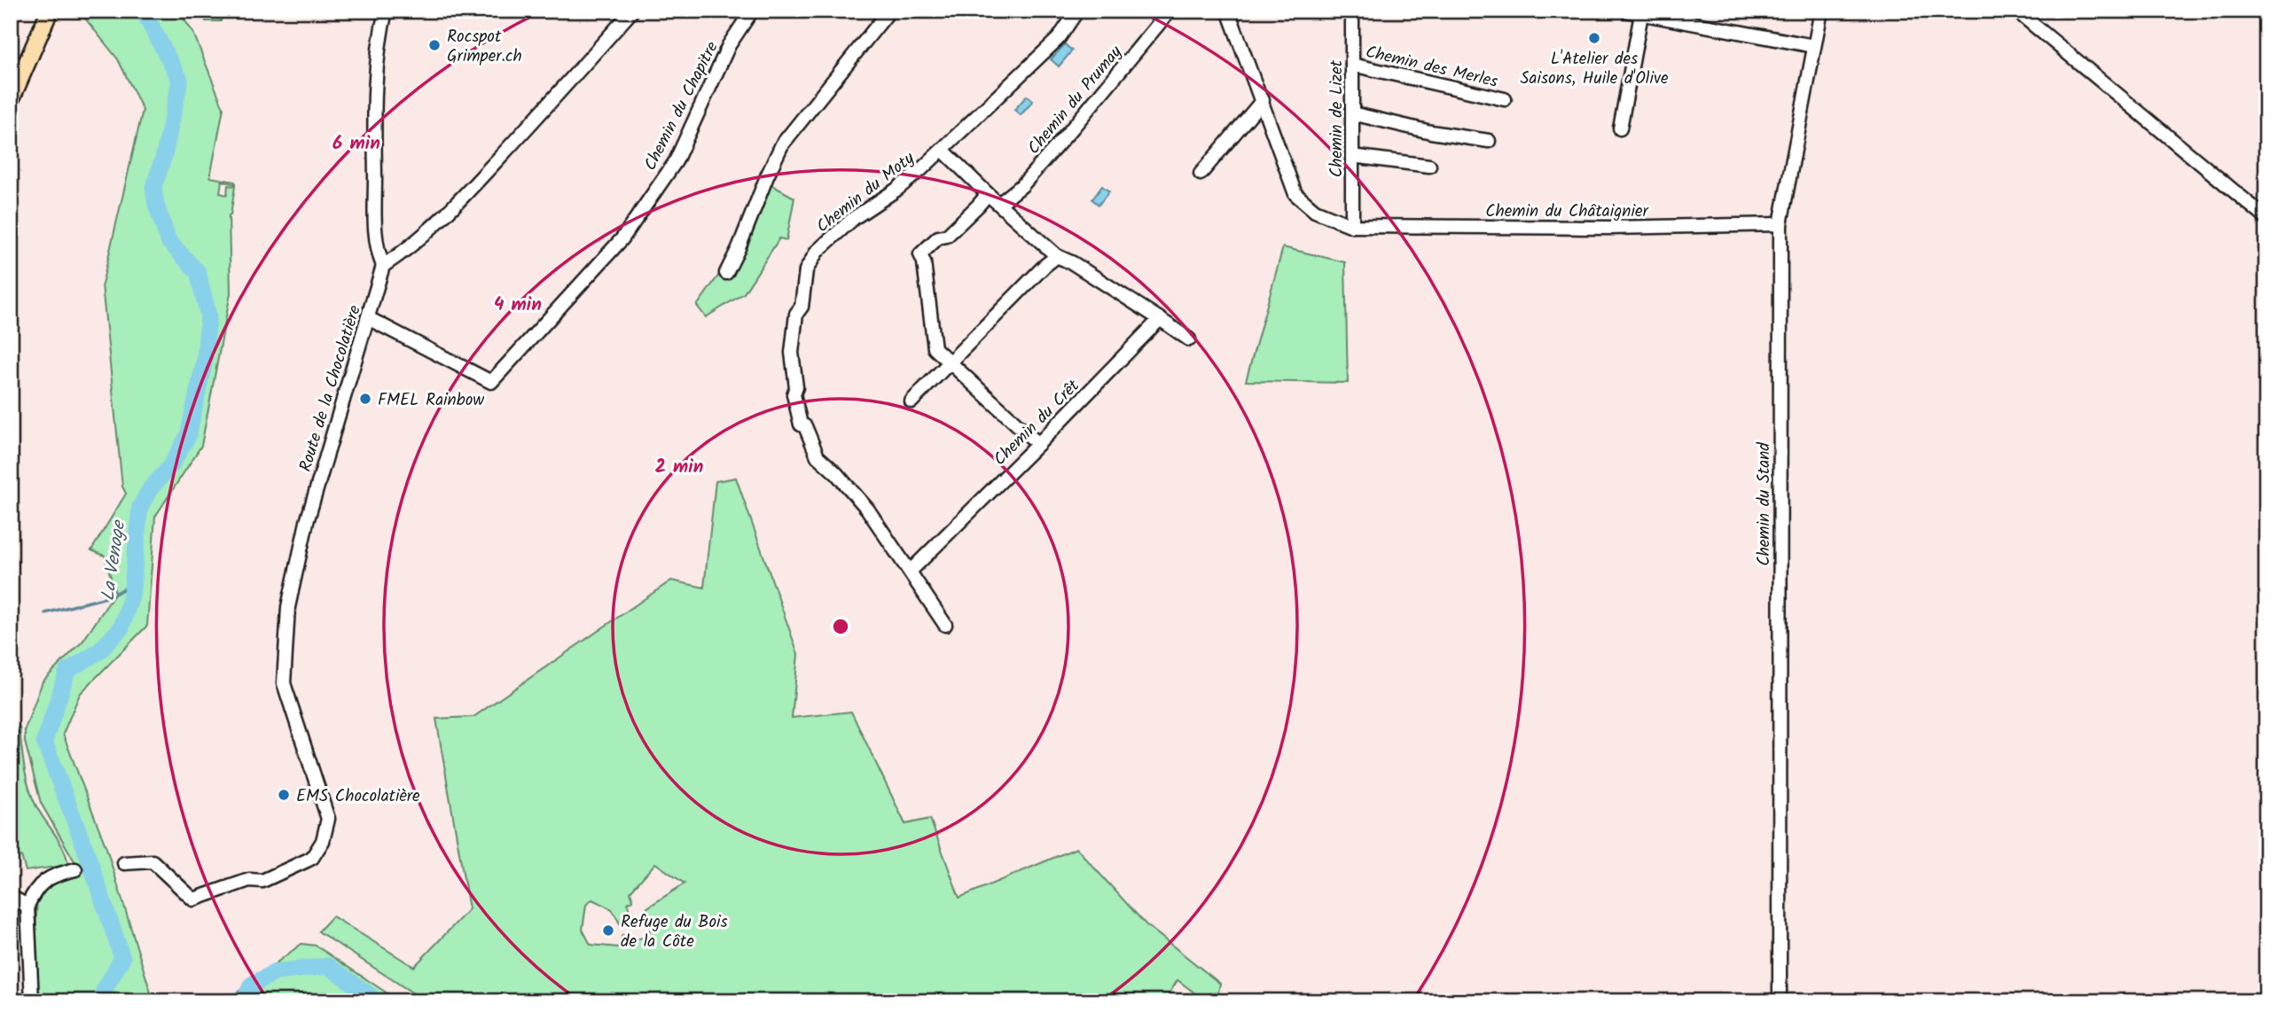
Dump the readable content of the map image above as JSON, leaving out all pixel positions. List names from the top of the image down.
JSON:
{
  "streets": {
    "street": [
      "Chemin des Merles",
      "Chemin du Prumay",
      "Chemin du Chapitre",
      "Chemin de Lizet",
      "Chemin du Moty",
      "Chemin du Châtaignier",
      "Route de la Chocolatière",
      "Chemin du Crêt",
      "Chemin du Stand"
    ]
  },
  "crossings": [
    ["Chemin des Merles", "Chemin de Lizet"],
    ["Chemin du Chapitre", "Route de la Chocolatière"],
    ["Chemin de Lizet", "Chemin du Châtaignier"],
    ["Chemin du Moty", "Chemin du Crêt"],
    ["Chemin du Châtaignier", "Chemin du Stand"]
  ],
  "water": ["La Venoge"],
  "places": [
    "L'Atelier des Saisons, Huile d'Olive",
    "Rocspot Grimper.ch",
    "FMEL Rainbow",
    "EMS Chocolatière",
    "Refuge du Bois de la Côte"
  ],
  "rings": ["6 min", "4 min", "2 min"]
}
